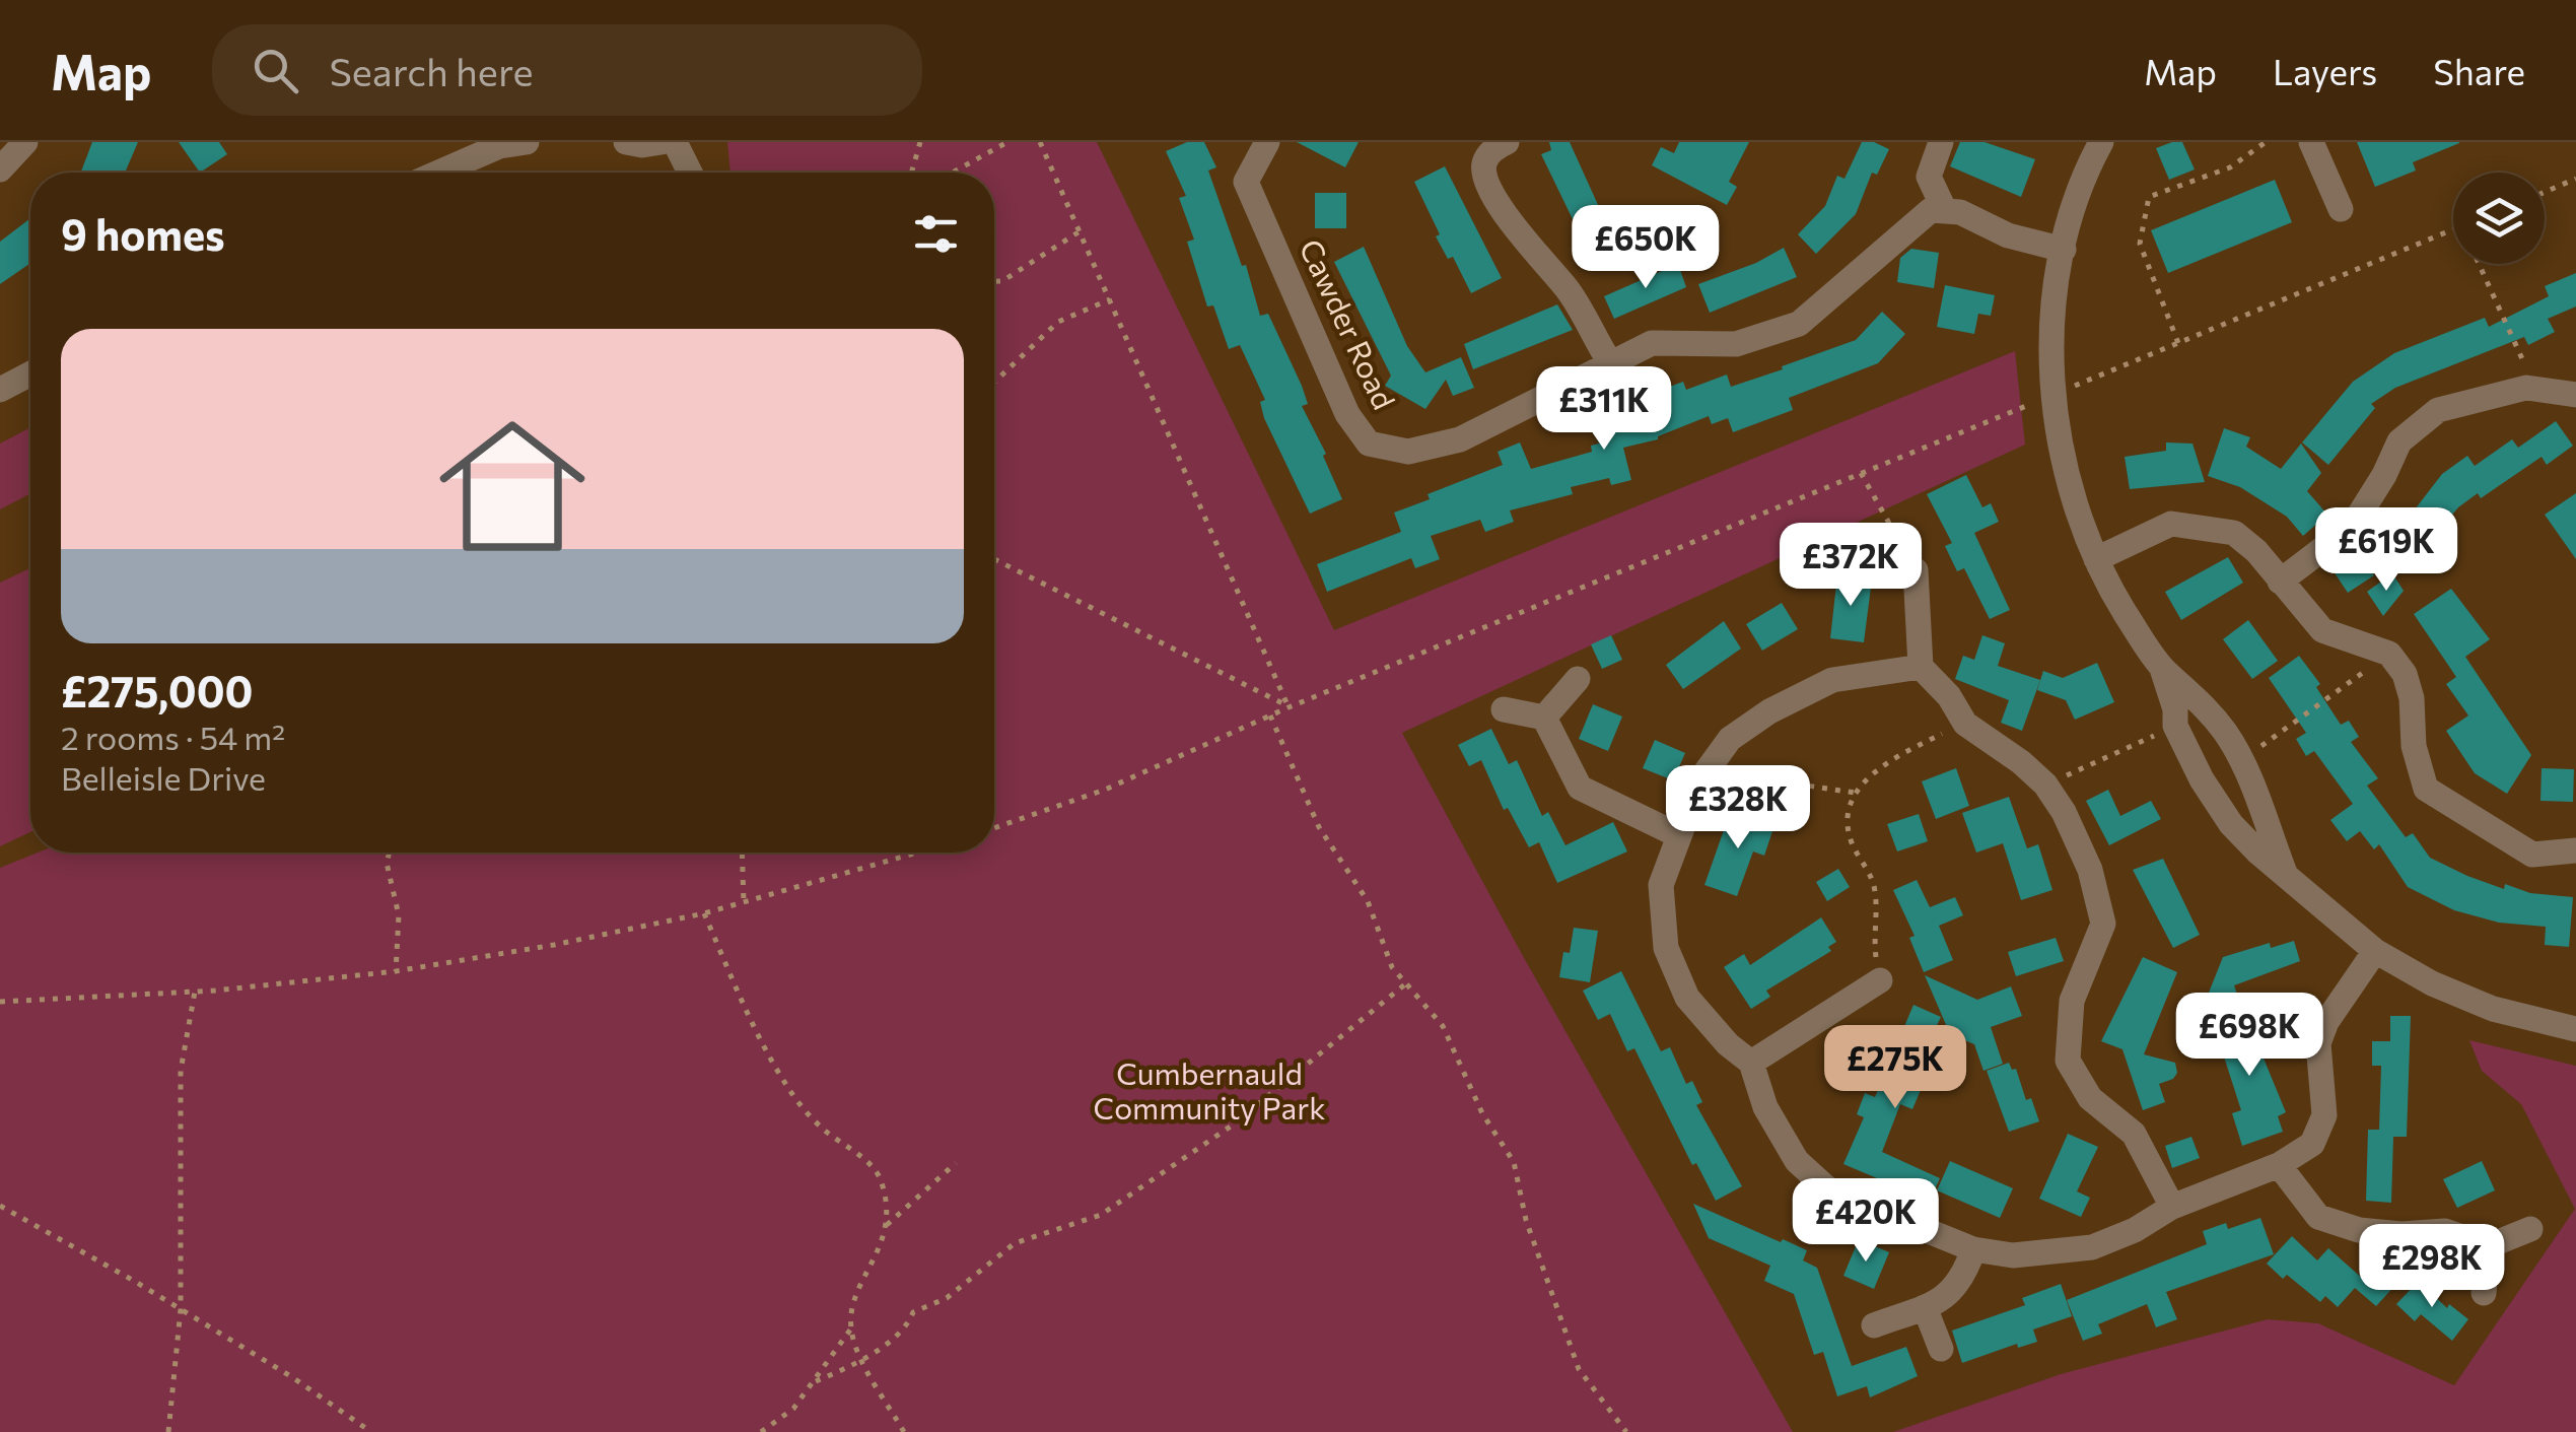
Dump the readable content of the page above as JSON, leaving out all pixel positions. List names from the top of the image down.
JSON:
{
  "streets": {
    "street": ["Cawder Road"]
  },
  "parks": ["Cumbernauld Community Park"],
  "page": {
    "header": "Map",
    "search": "Search here",
    "nav": ["Map", "Layers", "Share"],
    "heading": "9 homes",
    "price": [
      "£650K",
      "£311K",
      "£619K",
      "£372K",
      "£328K",
      "£698K",
      "£275K",
      "£420K",
      "£298K"
    ],
    "list": [
      {
        "name": "£275,000",
        "note": "2 rooms · 54 m² · Belleisle Drive"
      }
    ]
  }
}
